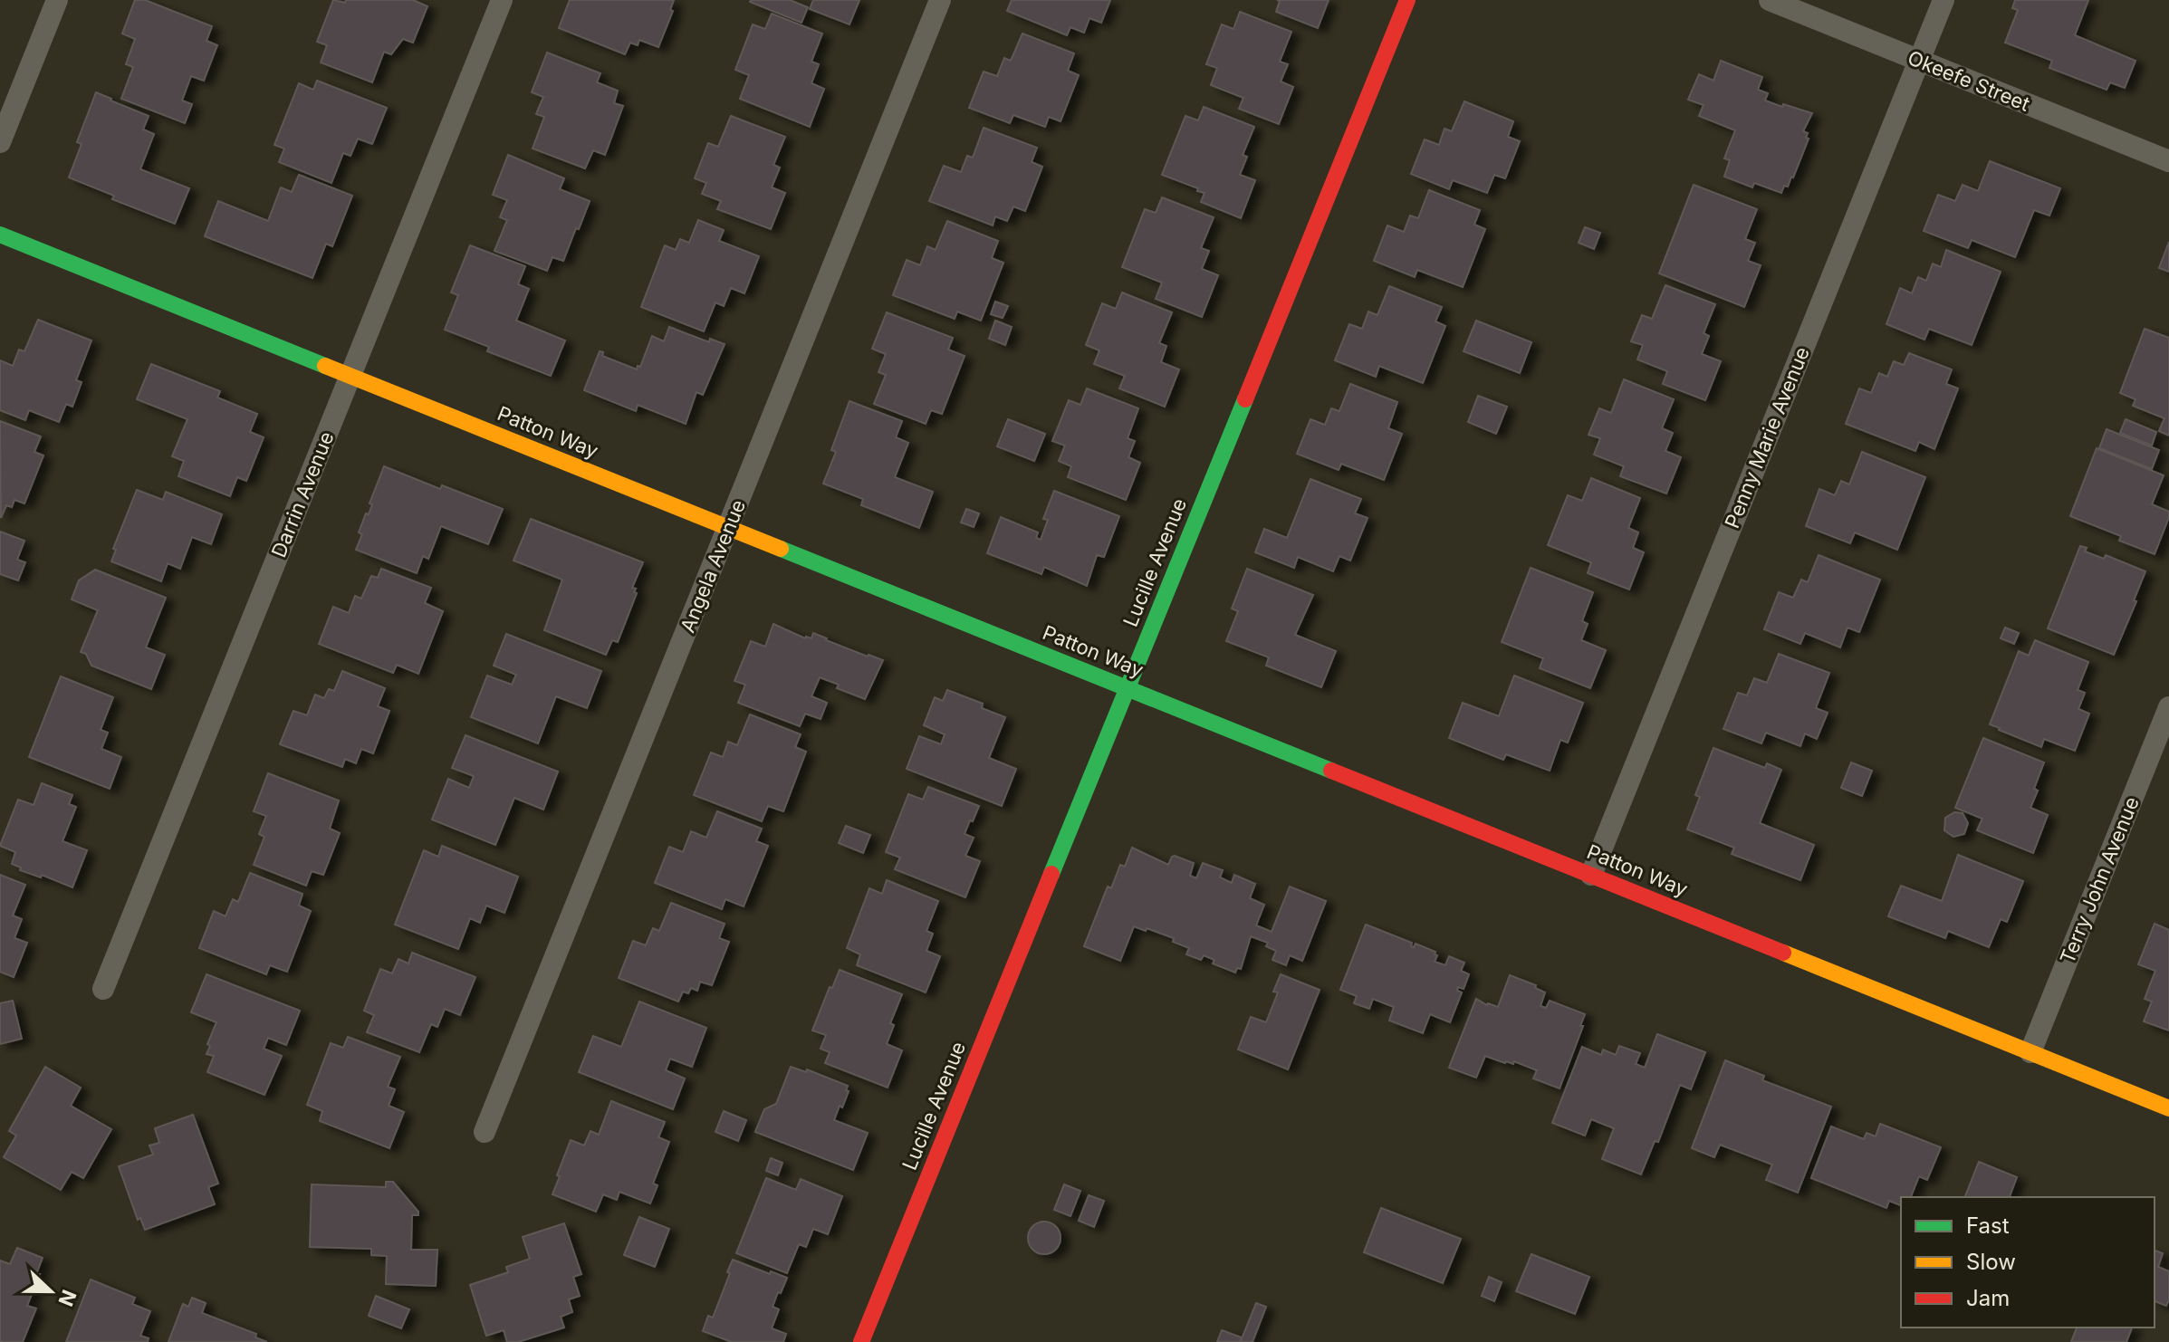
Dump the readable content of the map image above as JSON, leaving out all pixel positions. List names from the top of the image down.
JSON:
{
  "streets": {
    "street": [
      "Okeefe Street",
      "Patton Way",
      "Penny Marie Avenue",
      "Darrin Avenue",
      "Lucille Avenue",
      "Angela Avenue",
      "Terry John Avenue"
    ]
  },
  "crossings": [
    ["Okeefe Street", "Penny Marie Avenue"],
    ["Patton Way", "Penny Marie Avenue"],
    ["Patton Way", "Darrin Avenue"],
    ["Patton Way", "Lucille Avenue"],
    ["Patton Way", "Angela Avenue"],
    ["Patton Way", "Terry John Avenue"]
  ],
  "legend": ["Fast", "Slow", "Jam"],
  "north": "right"
}
